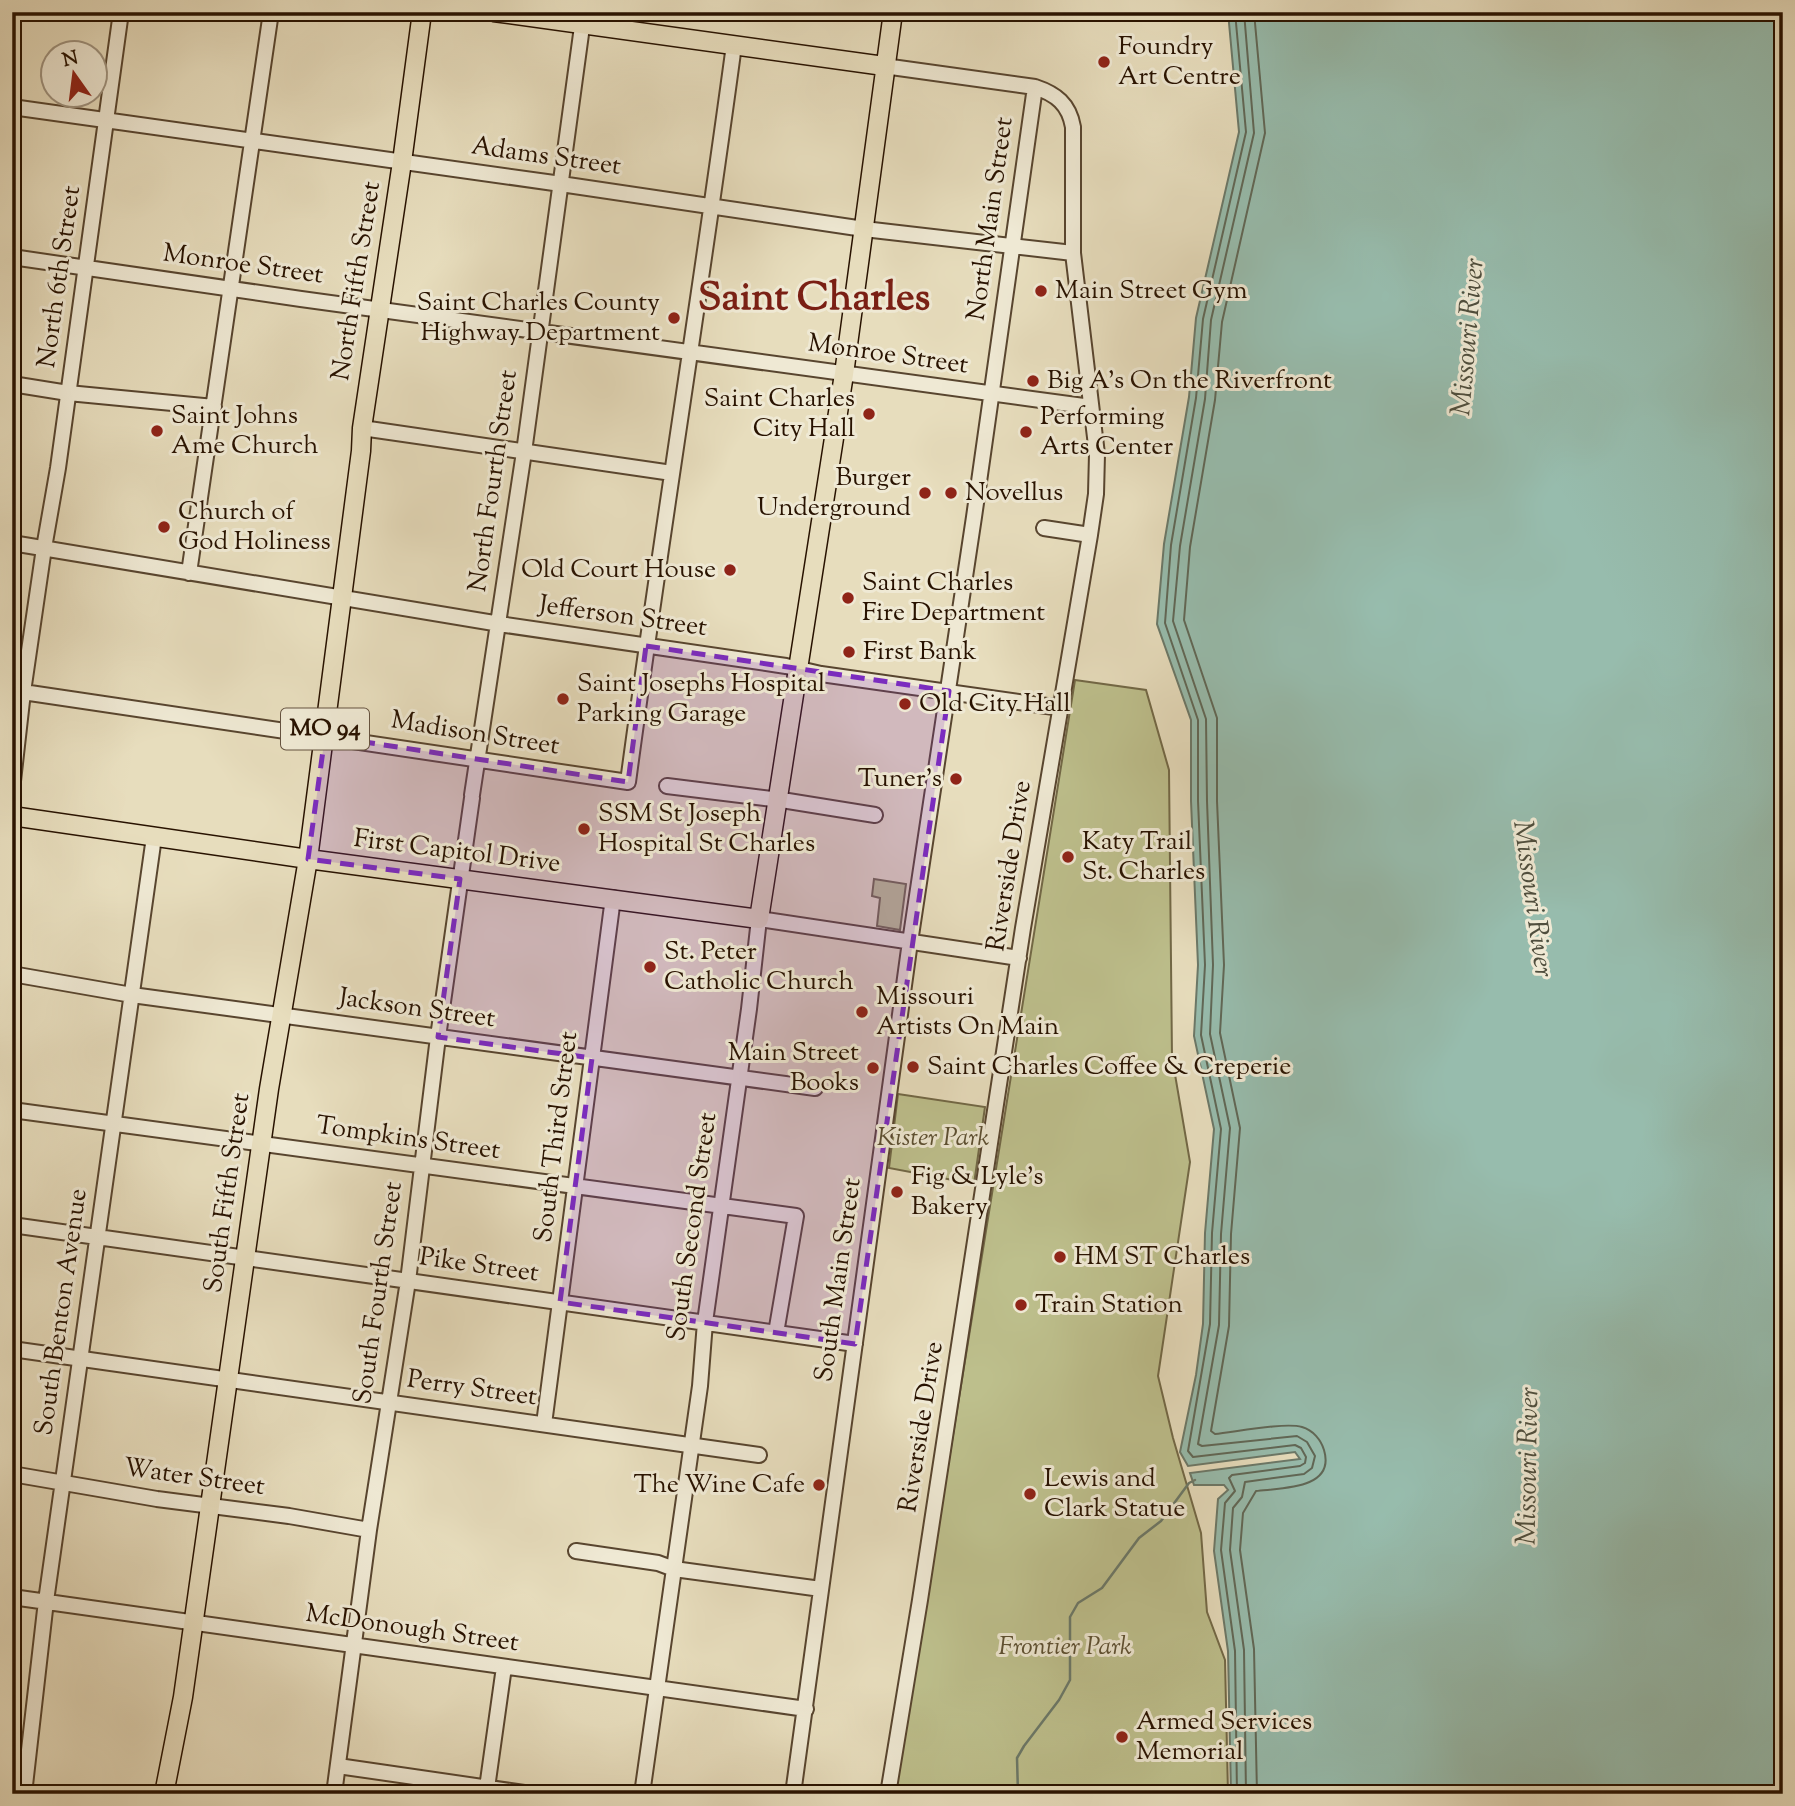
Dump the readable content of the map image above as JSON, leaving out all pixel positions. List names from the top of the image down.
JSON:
{
  "streets": {
    "main road": [
      "North Fifth Street",
      "MO 94",
      "First Capitol Drive",
      "South Fifth Street",
      "South Second Street"
    ],
    "street": [
      "Adams Street",
      "North Main Street",
      "Monroe Street",
      "North 6th Street",
      "North Fourth Street",
      "Jefferson Street",
      "Madison Street",
      "Riverside Drive",
      "Jackson Street",
      "South Third Street",
      "Tompkins Street",
      "Pike Street",
      "South Main Street",
      "South Fourth Street",
      "South Benton Avenue",
      "Perry Street",
      "Water Street",
      "McDonough Street"
    ]
  },
  "crossings": [
    ["Adams Street", "North Main Street"],
    ["Adams Street", "North 6th Street"],
    ["Adams Street", "North Fifth Street"],
    ["Adams Street", "North Fourth Street"],
    ["Adams Street", "Riverside Drive"],
    ["Adams Street", "South Second Street"],
    ["North Main Street", "Monroe Street"],
    ["North Main Street", "Jefferson Street"],
    ["North Main Street", "Riverside Drive"],
    ["North Main Street", "South Main Street"],
    ["Monroe Street", "North 6th Street"],
    ["Monroe Street", "North Fifth Street"],
    ["Monroe Street", "North Fourth Street"],
    ["Monroe Street", "Riverside Drive"],
    ["Monroe Street", "South Second Street"],
    ["North 6th Street", "Jefferson Street"],
    ["North 6th Street", "Madison Street"],
    ["North Fifth Street", "Jefferson Street"],
    ["North Fifth Street", "South Fifth Street"],
    ["North Fourth Street", "Jefferson Street"],
    ["North Fourth Street", "South Fourth Street"],
    ["Jefferson Street", "Madison Street"],
    ["Jefferson Street", "Riverside Drive"],
    ["Jefferson Street", "South Fifth Street"],
    ["Jefferson Street", "South Second Street"],
    ["Jefferson Street", "South Main Street"],
    ["Jefferson Street", "South Fourth Street"],
    ["Madison Street", "South Fifth Street"],
    ["Madison Street", "South Fourth Street"],
    ["First Capitol Drive", "Riverside Drive"],
    ["First Capitol Drive", "South Third Street"],
    ["First Capitol Drive", "South Fifth Street"],
    ["First Capitol Drive", "South Second Street"],
    ["First Capitol Drive", "South Main Street"],
    ["First Capitol Drive", "South Fourth Street"],
    ["First Capitol Drive", "South Benton Avenue"],
    ["Jackson Street", "South Third Street"],
    ["Jackson Street", "South Fifth Street"],
    ["Jackson Street", "South Second Street"],
    ["Jackson Street", "South Fourth Street"],
    ["Jackson Street", "South Benton Avenue"],
    ["South Third Street", "Tompkins Street"],
    ["South Third Street", "Pike Street"],
    ["South Third Street", "Perry Street"],
    ["Tompkins Street", "South Fifth Street"],
    ["Tompkins Street", "South Second Street"],
    ["Tompkins Street", "Pike Street"],
    ["Tompkins Street", "South Fourth Street"],
    ["Tompkins Street", "South Benton Avenue"],
    ["South Fifth Street", "Pike Street"],
    ["South Fifth Street", "Perry Street"],
    ["South Fifth Street", "Water Street"],
    ["South Fifth Street", "McDonough Street"],
    ["South Second Street", "Pike Street"],
    ["South Second Street", "Perry Street"],
    ["South Second Street", "McDonough Street"],
    ["Pike Street", "South Main Street"],
    ["Pike Street", "South Fourth Street"],
    ["Pike Street", "South Benton Avenue"],
    ["South Main Street", "McDonough Street"],
    ["South Fourth Street", "Perry Street"],
    ["South Fourth Street", "Water Street"],
    ["South Fourth Street", "McDonough Street"],
    ["South Benton Avenue", "Perry Street"],
    ["South Benton Avenue", "Water Street"],
    ["South Benton Avenue", "McDonough Street"]
  ],
  "districts": ["Saint Charles"],
  "water": ["Missouri River"],
  "parks": ["Kister Park", "Frontier Park"],
  "places": [
    "Foundry Art Centre",
    "Main Street Gym",
    "Saint Charles County Highway Department",
    "Big A's On the Riverfront",
    "Saint Charles City Hall",
    "Saint Johns Ame Church",
    "Performing Arts Center",
    "Burger Underground",
    "Novellus",
    "Church of God Holiness",
    "Old Court House",
    "Saint Charles Fire Department",
    "First Bank",
    "Saint Josephs Hospital Parking Garage",
    "Old City Hall",
    "Tuner's",
    "SSM St Joseph Hospital St Charles",
    "Katy Trail St. Charles",
    "St. Peter Catholic Church",
    "Missouri Artists On Main",
    "Saint Charles Coffee & Creperie",
    "Main Street Books",
    "Fig & Lyle's Bakery",
    "HM ST Charles",
    "Train Station",
    "The Wine Cafe",
    "Lewis and Clark Statue",
    "Armed Services Memorial"
  ],
  "north": "top"
}
